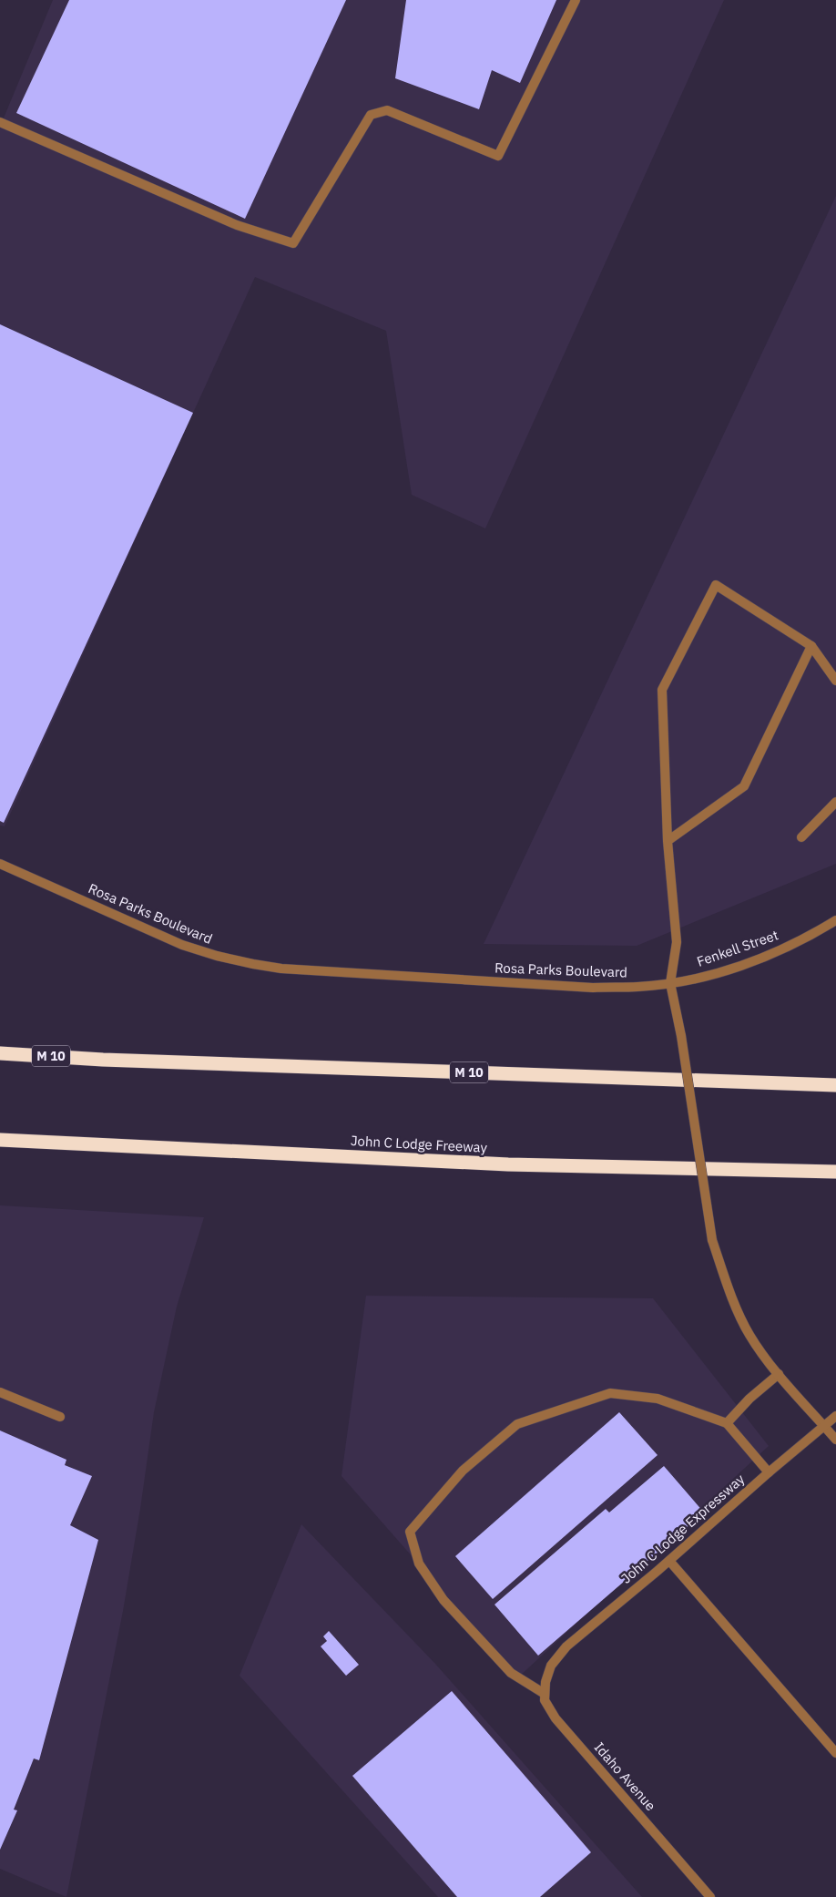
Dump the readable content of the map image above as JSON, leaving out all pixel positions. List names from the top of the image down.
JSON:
{
  "streets": {
    "highway": ["M 10", "John C Lodge Freeway"],
    "street": [
      "Rosa Parks Boulevard",
      "Fenkell Street",
      "John C Lodge Expressway",
      "Idaho Avenue"
    ]
  },
  "crossings": [
    ["Rosa Parks Boulevard", "Fenkell Street"],
    ["John C Lodge Expressway", "Idaho Avenue"]
  ]
}
